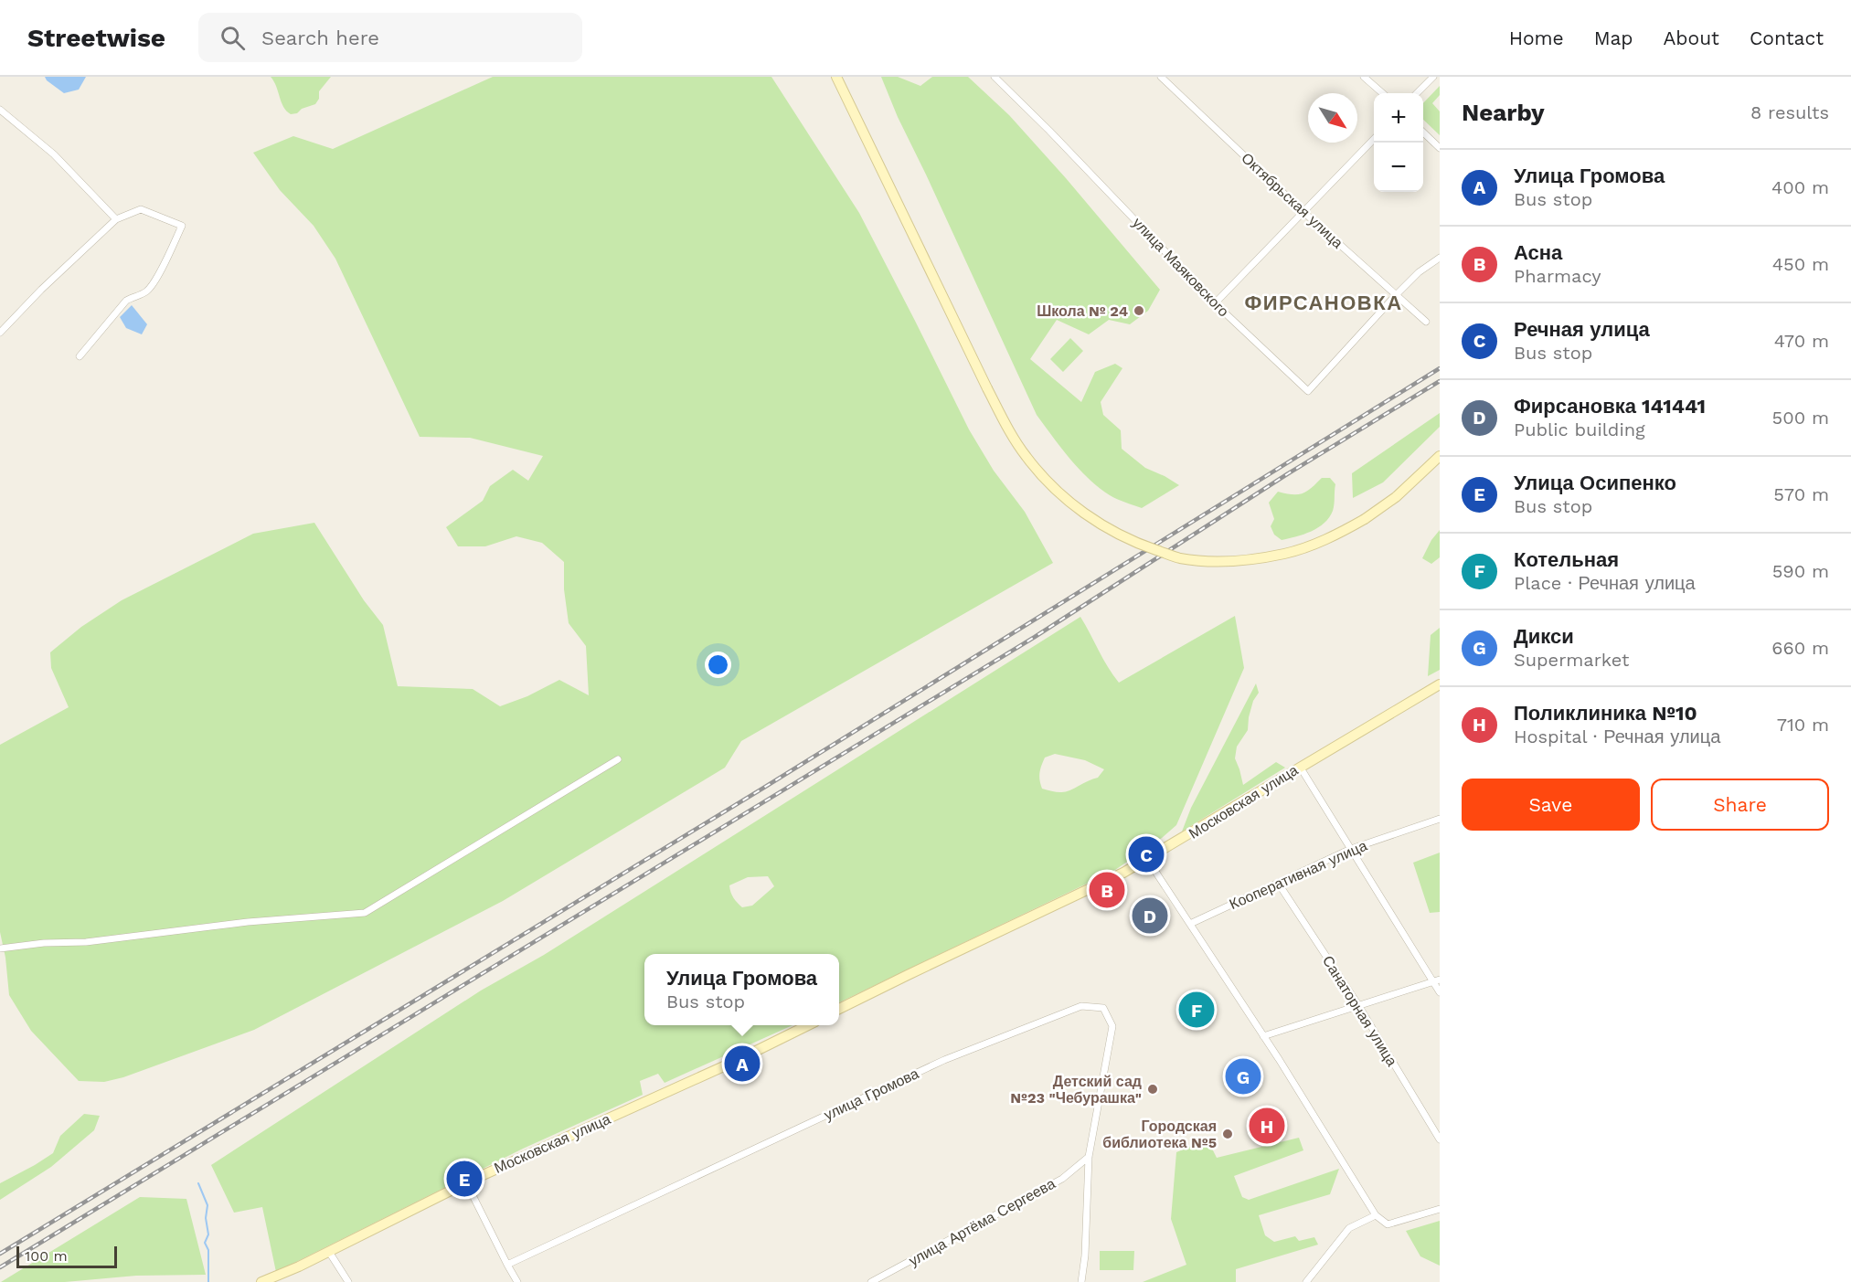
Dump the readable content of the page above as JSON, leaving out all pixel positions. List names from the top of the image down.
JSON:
{
  "streets": {
    "street": [
      "Октябрьская улица",
      "улица Маяковского",
      "Московская улица",
      "Кооперативная улица",
      "Санаторная улица",
      "улица Громова",
      "улица Артёма Сергеева"
    ]
  },
  "crossings": [
    ["Октябрьская улица", "улица Маяковского"],
    ["Кооперативная улица", "Санаторная улица"],
    ["улица Громова", "улица Артёма Сергеева"]
  ],
  "districts": ["ФИРСАНОВКА"],
  "places": ["Школа № 24", "Детский сад №23 \"Чебурашка\"", "Городская библиотека №5"],
  "scale_bar": "100 m",
  "north": "bottom right",
  "page": {
    "header": "Streetwise",
    "search": "Search here",
    "nav": [
      "Home",
      "Map",
      "About",
      "Contact"
    ],
    "heading": ["Nearby", "8 results"],
    "map_buttons": ["+", "−"],
    "list": [
      {
        "mark": "A",
        "name": "Улица Громова",
        "note": "Bus stop",
        "value": "400 m"
      },
      {
        "mark": "B",
        "name": "Асна",
        "note": "Pharmacy",
        "value": "450 m"
      },
      {
        "mark": "C",
        "name": "Речная улица",
        "note": "Bus stop",
        "value": "470 m"
      },
      {
        "mark": "D",
        "name": "Фирсановка 141441",
        "note": "Public building",
        "value": "500 m"
      },
      {
        "mark": "E",
        "name": "Улица Осипенко",
        "note": "Bus stop",
        "value": "570 m"
      },
      {
        "mark": "F",
        "name": "Котельная",
        "note": "Place · Речная улица",
        "value": "590 m"
      },
      {
        "mark": "G",
        "name": "Дикси",
        "note": "Supermarket",
        "value": "660 m"
      },
      {
        "mark": "H",
        "name": "Поликлиника №10",
        "note": "Hospital · Речная улица",
        "value": "710 m"
      }
    ],
    "buttons": ["Save", "Share"],
    "pins": [
      "C",
      "B",
      "D",
      "F",
      "A",
      "G",
      "H",
      "E"
    ],
    "popup": ["Улица Громова", "Bus stop"],
    "scale": "100 m"
  }
}
